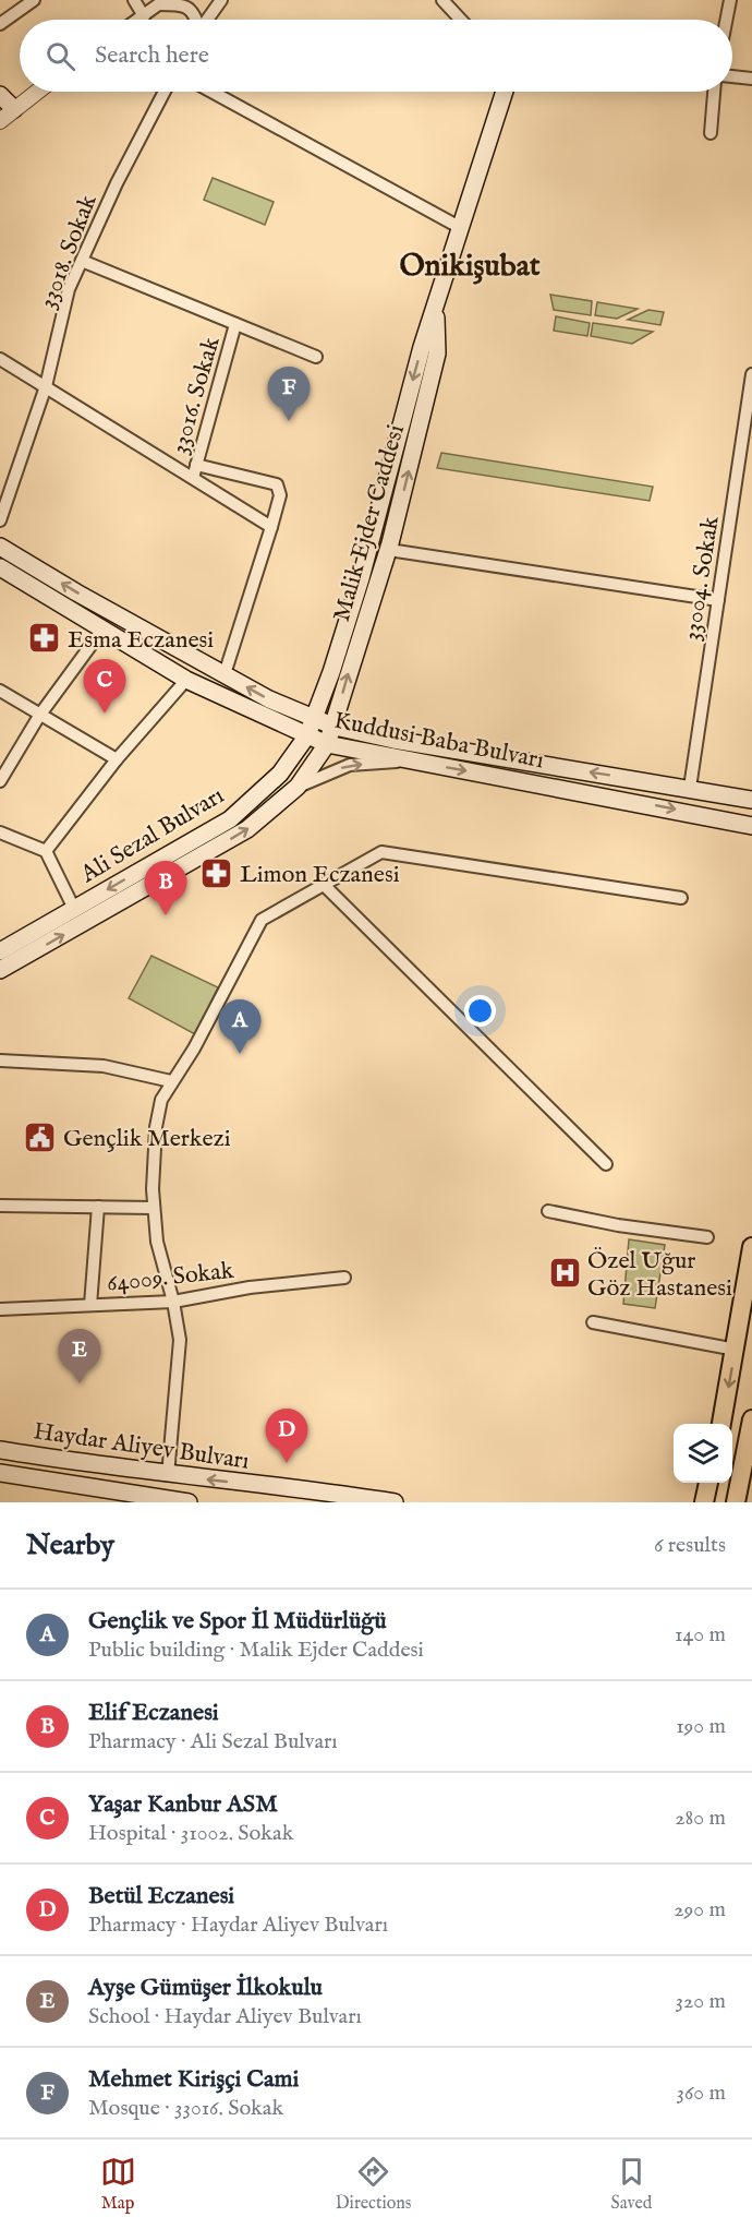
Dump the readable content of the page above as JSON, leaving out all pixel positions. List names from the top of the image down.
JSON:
{
  "streets": {
    "main road": [
      "Malik Ejder Caddesi",
      "Kuddusi Baba Bulvarı",
      "Ali Sezal Bulvarı",
      "Haydar Aliyev Bulvarı"
    ],
    "street": [
      "33018. Sokak",
      "33016. Sokak",
      "33004. Sokak",
      "64009. Sokak"
    ]
  },
  "crossings": [
    ["Malik Ejder Caddesi", "Kuddusi Baba Bulvarı"],
    ["Malik Ejder Caddesi", "Ali Sezal Bulvarı"],
    ["33004. Sokak", "Kuddusi Baba Bulvarı"],
    ["Kuddusi Baba Bulvarı", "Ali Sezal Bulvarı"]
  ],
  "one_way": ["Haydar Aliyev Bulvarı"],
  "districts": ["Onikişubat"],
  "places": {
    "pharmacy": ["Esma Eczanesi", "Limon Eczanesi"],
    "public building": ["Gençlik Merkezi"],
    "hospital": ["Özel Uğur Göz Hastanesi"]
  },
  "page": {
    "search": "Search here",
    "pins": [
      "F",
      "C",
      "B",
      "A",
      "E",
      "D"
    ],
    "heading": ["Nearby", "6 results"],
    "list": [
      {
        "mark": "A",
        "name": "Gençlik ve Spor İl Müdürlüğü",
        "note": "Public building · Malik Ejder Caddesi",
        "value": "140 m"
      },
      {
        "mark": "B",
        "name": "Elif Eczanesi",
        "note": "Pharmacy · Ali Sezal Bulvarı",
        "value": "190 m"
      },
      {
        "mark": "C",
        "name": "Yaşar Kanbur ASM",
        "note": "Hospital · 31002. Sokak",
        "value": "280 m"
      },
      {
        "mark": "D",
        "name": "Betül Eczanesi",
        "note": "Pharmacy · Haydar Aliyev Bulvarı",
        "value": "290 m"
      },
      {
        "mark": "E",
        "name": "Ayşe Gümüşer İlkokulu",
        "note": "School · Haydar Aliyev Bulvarı",
        "value": "320 m"
      },
      {
        "mark": "F",
        "name": "Mehmet Kirişçi Cami",
        "note": "Mosque · 33016. Sokak",
        "value": "360 m"
      }
    ],
    "nav": ["Map", "Directions", "Saved"]
  }
}
